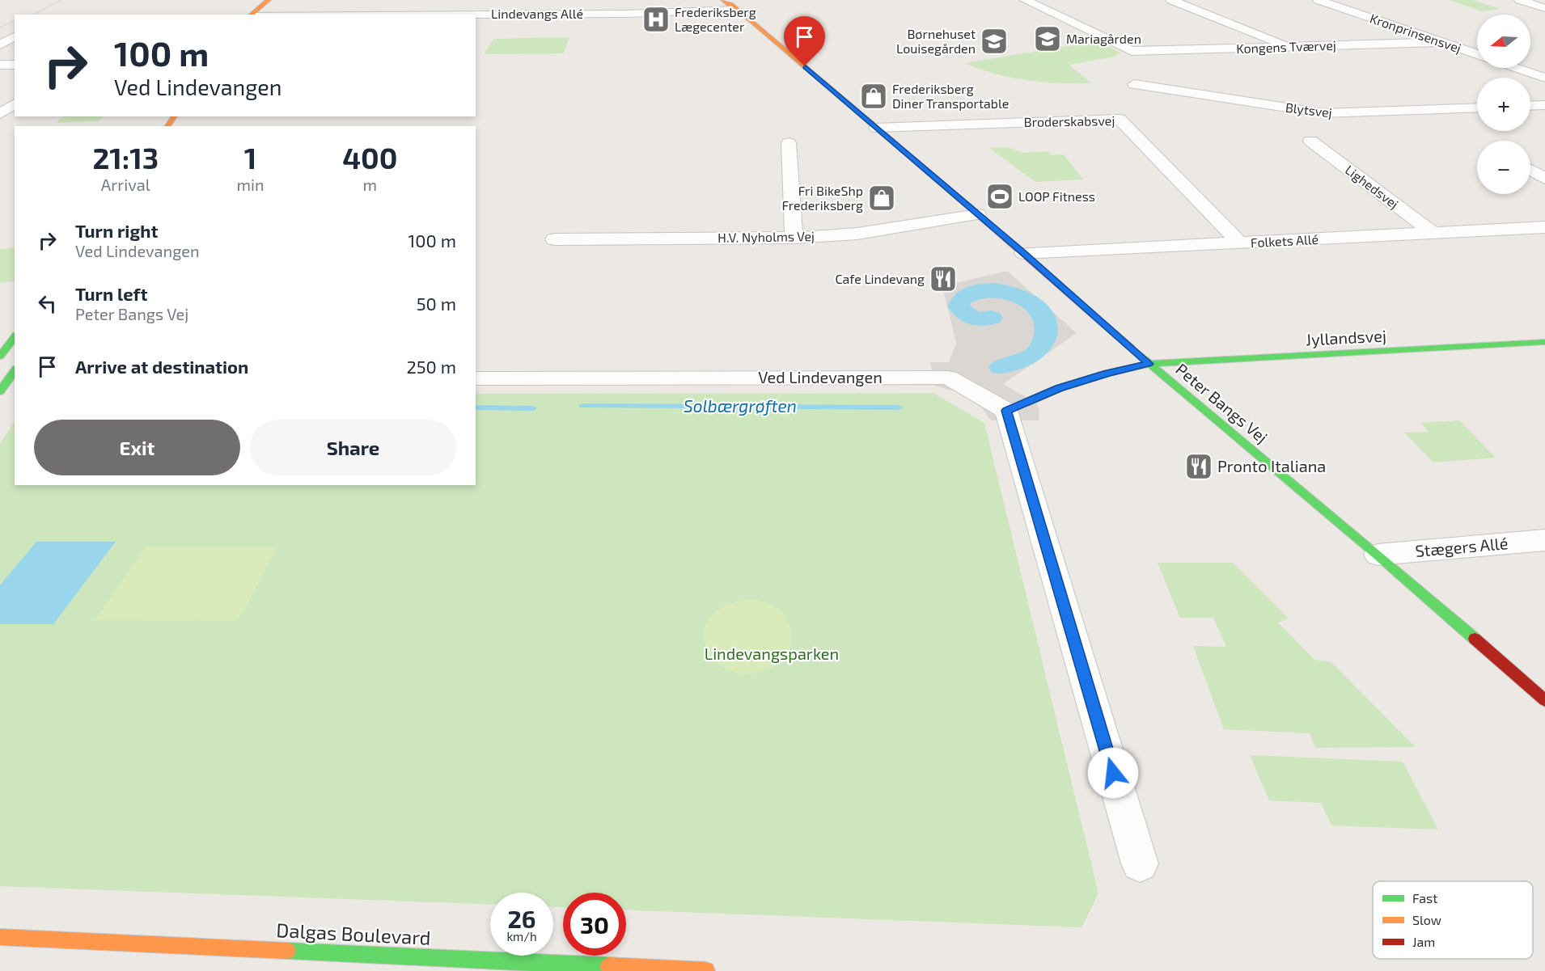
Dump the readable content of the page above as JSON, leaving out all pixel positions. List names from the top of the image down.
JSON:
{
  "streets": {
    "street": [
      "Lindevangs Allé",
      "Kronprinsensvej",
      "Kongens Tværvej",
      "Blytsvej",
      "Broderskabsvej",
      "Lighedsvej",
      "H.V. Nyholms Vej",
      "Folkets Allé",
      "Jyllandsvej",
      "Ved Lindevangen",
      "Peter Bangs Vej",
      "Stægers Allé",
      "Dalgas Boulevard"
    ]
  },
  "crossings": [
    ["Lindevangs Allé", "Peter Bangs Vej"],
    ["Kronprinsensvej", "Kongens Tværvej"],
    ["Broderskabsvej", "Folkets Allé"],
    ["Broderskabsvej", "Peter Bangs Vej"],
    ["Lighedsvej", "Folkets Allé"],
    ["H.V. Nyholms Vej", "Peter Bangs Vej"],
    ["Folkets Allé", "Peter Bangs Vej"],
    ["Jyllandsvej", "Peter Bangs Vej"],
    ["Peter Bangs Vej", "Stægers Allé"]
  ],
  "water": ["Solbærgrøften"],
  "parks": ["Lindevangsparken"],
  "places": {
    "hospital": ["Frederiksberg Lægecenter"],
    "school or university": ["Mariagården", "Børnehuset Louisegården"],
    "shop": ["Frederiksberg Diner Transportable", "Fri BikeShp Frederiksberg"],
    "sports": ["LOOP Fitness"],
    "restaurant": ["Cafe Lindevang", "Pronto Italiana"]
  },
  "legend": ["Fast", "Slow", "Jam"],
  "north": "left",
  "page": {
    "map_buttons": ["+", "−"],
    "turn": ["100 m", "Ved Lindevangen"],
    "eta": [
      "21:13",
      "Arrival",
      "1",
      "min",
      "400",
      "m"
    ],
    "list": [
      {
        "name": "Turn right",
        "note": "Ved Lindevangen",
        "value": "100 m"
      },
      {
        "name": "Turn left",
        "note": "Peter Bangs Vej",
        "value": "50 m"
      },
      {
        "name": "Arrive at destination",
        "value": "250 m"
      }
    ],
    "buttons": ["Exit", "Share"],
    "speed": "26 km/h",
    "limit": "30"
  }
}
